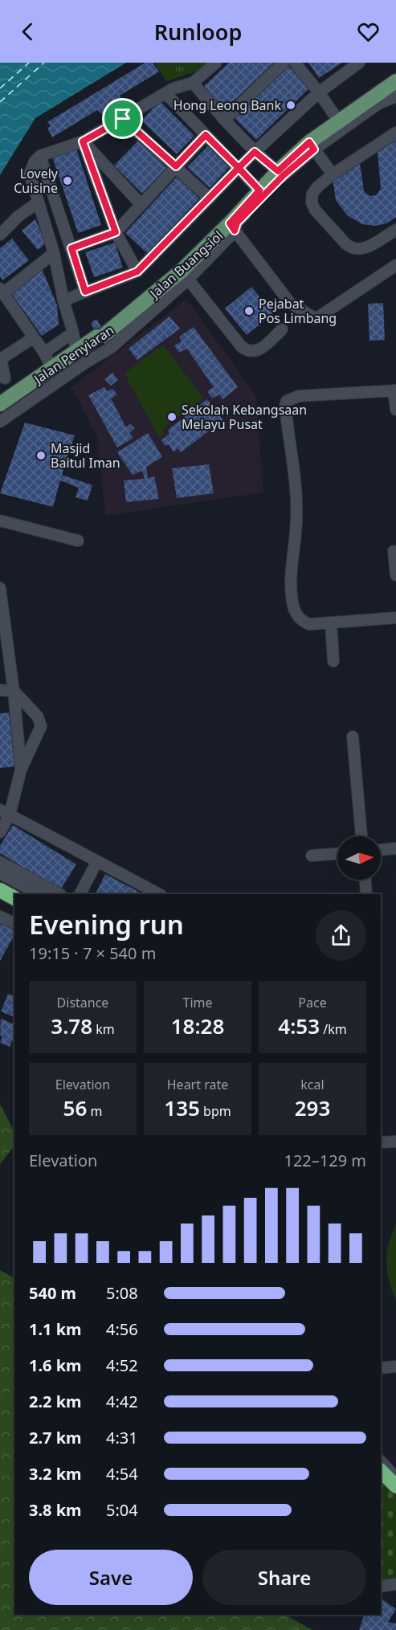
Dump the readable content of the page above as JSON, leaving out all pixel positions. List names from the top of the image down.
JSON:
{
  "streets": {
    "main road": ["Jalan Buangsiol"],
    "street": ["Jalan Penyiaran"]
  },
  "crossings": [
    ["Jalan Buangsiol", "Jalan Penyiaran"]
  ],
  "places": [
    "Hong Leong Bank",
    "Lovely Cuisine",
    "Pejabat Pos Limbang",
    "Sekolah Kebangsaan Melayu Pusat",
    "Masjid Baitul Iman"
  ],
  "north": "right",
  "page": {
    "header": "Runloop",
    "heading": ["Evening run", "19:15 · 7 × 540 m"],
    "stats": [
      ["Distance", "3.78 km"],
      ["Time", "18:28"],
      ["Pace", "4:53 /km"],
      ["Elevation", "56 m"],
      ["Heart rate", "135 bpm"],
      ["kcal", "293"]
    ],
    "chart": ["Elevation", "122–129 m"],
    "list": [
      {
        "name": "540 m",
        "note": "5:08"
      },
      {
        "name": "1.1 km",
        "note": "4:56"
      },
      {
        "name": "1.6 km",
        "note": "4:52"
      },
      {
        "name": "2.2 km",
        "note": "4:42"
      },
      {
        "name": "2.7 km",
        "note": "4:31"
      },
      {
        "name": "3.2 km",
        "note": "4:54"
      },
      {
        "name": "3.8 km",
        "note": "5:04"
      }
    ],
    "buttons": ["Save", "Share"]
  }
}
